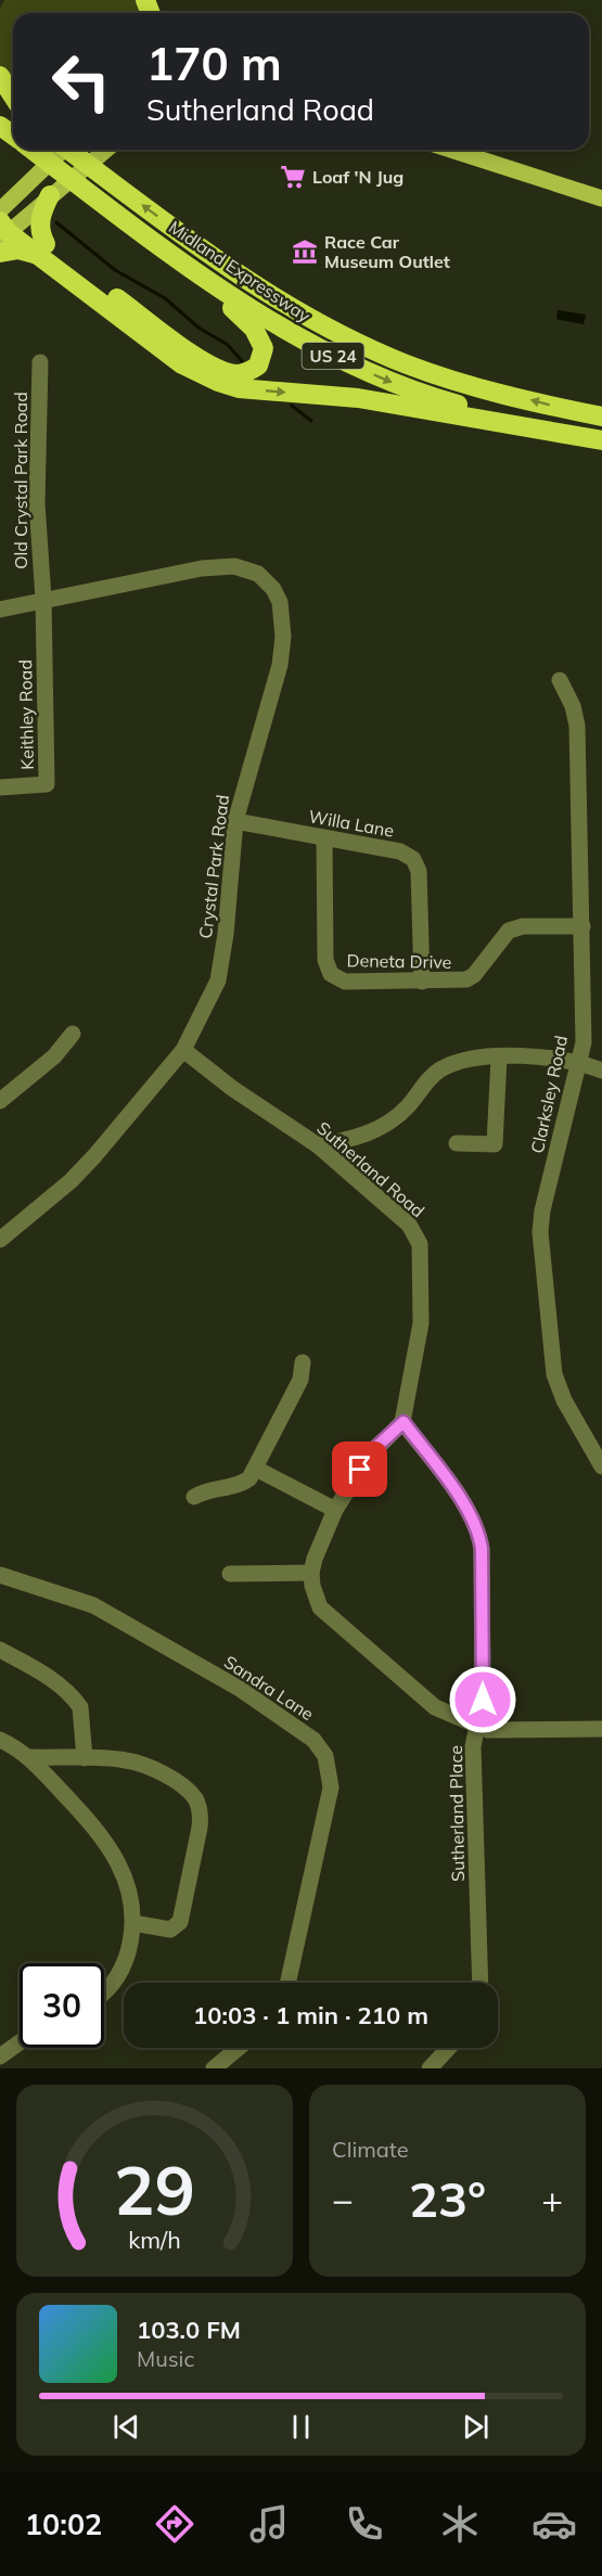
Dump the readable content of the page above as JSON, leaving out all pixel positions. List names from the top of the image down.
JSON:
{
  "streets": {
    "highway": ["Midland Expressway", "US 24"],
    "street": [
      "Old Crystal Park Road",
      "Keithley Road",
      "Willa Lane",
      "Crystal Park Road",
      "Deneta Drive",
      "Clarksley Road",
      "Sutherland Road",
      "Sandra Lane",
      "Sutherland Place"
    ]
  },
  "crossings": [
    ["Old Crystal Park Road", "Keithley Road"],
    ["Old Crystal Park Road", "Crystal Park Road"],
    ["Keithley Road", "Crystal Park Road"],
    ["Willa Lane", "Crystal Park Road"],
    ["Willa Lane", "Deneta Drive"],
    ["Crystal Park Road", "Sutherland Road"],
    ["Deneta Drive", "Clarksley Road"],
    ["Sutherland Road", "Sutherland Place"]
  ],
  "places": {
    "supermarket": ["Loaf 'N Jug"],
    "museum": ["Race Car Museum Outlet"]
  },
  "page": {
    "turn": ["170 m", "Sutherland Road"],
    "limit": "30",
    "trip": "10:03 · 1 min · 210 m",
    "tile": "Climate",
    "heat": ["−", "23°", "+"],
    "song": ["103.0 FM", "Music"],
    "tabs": "10:02",
    "gauge": ["29", "km/h"]
  }
}
